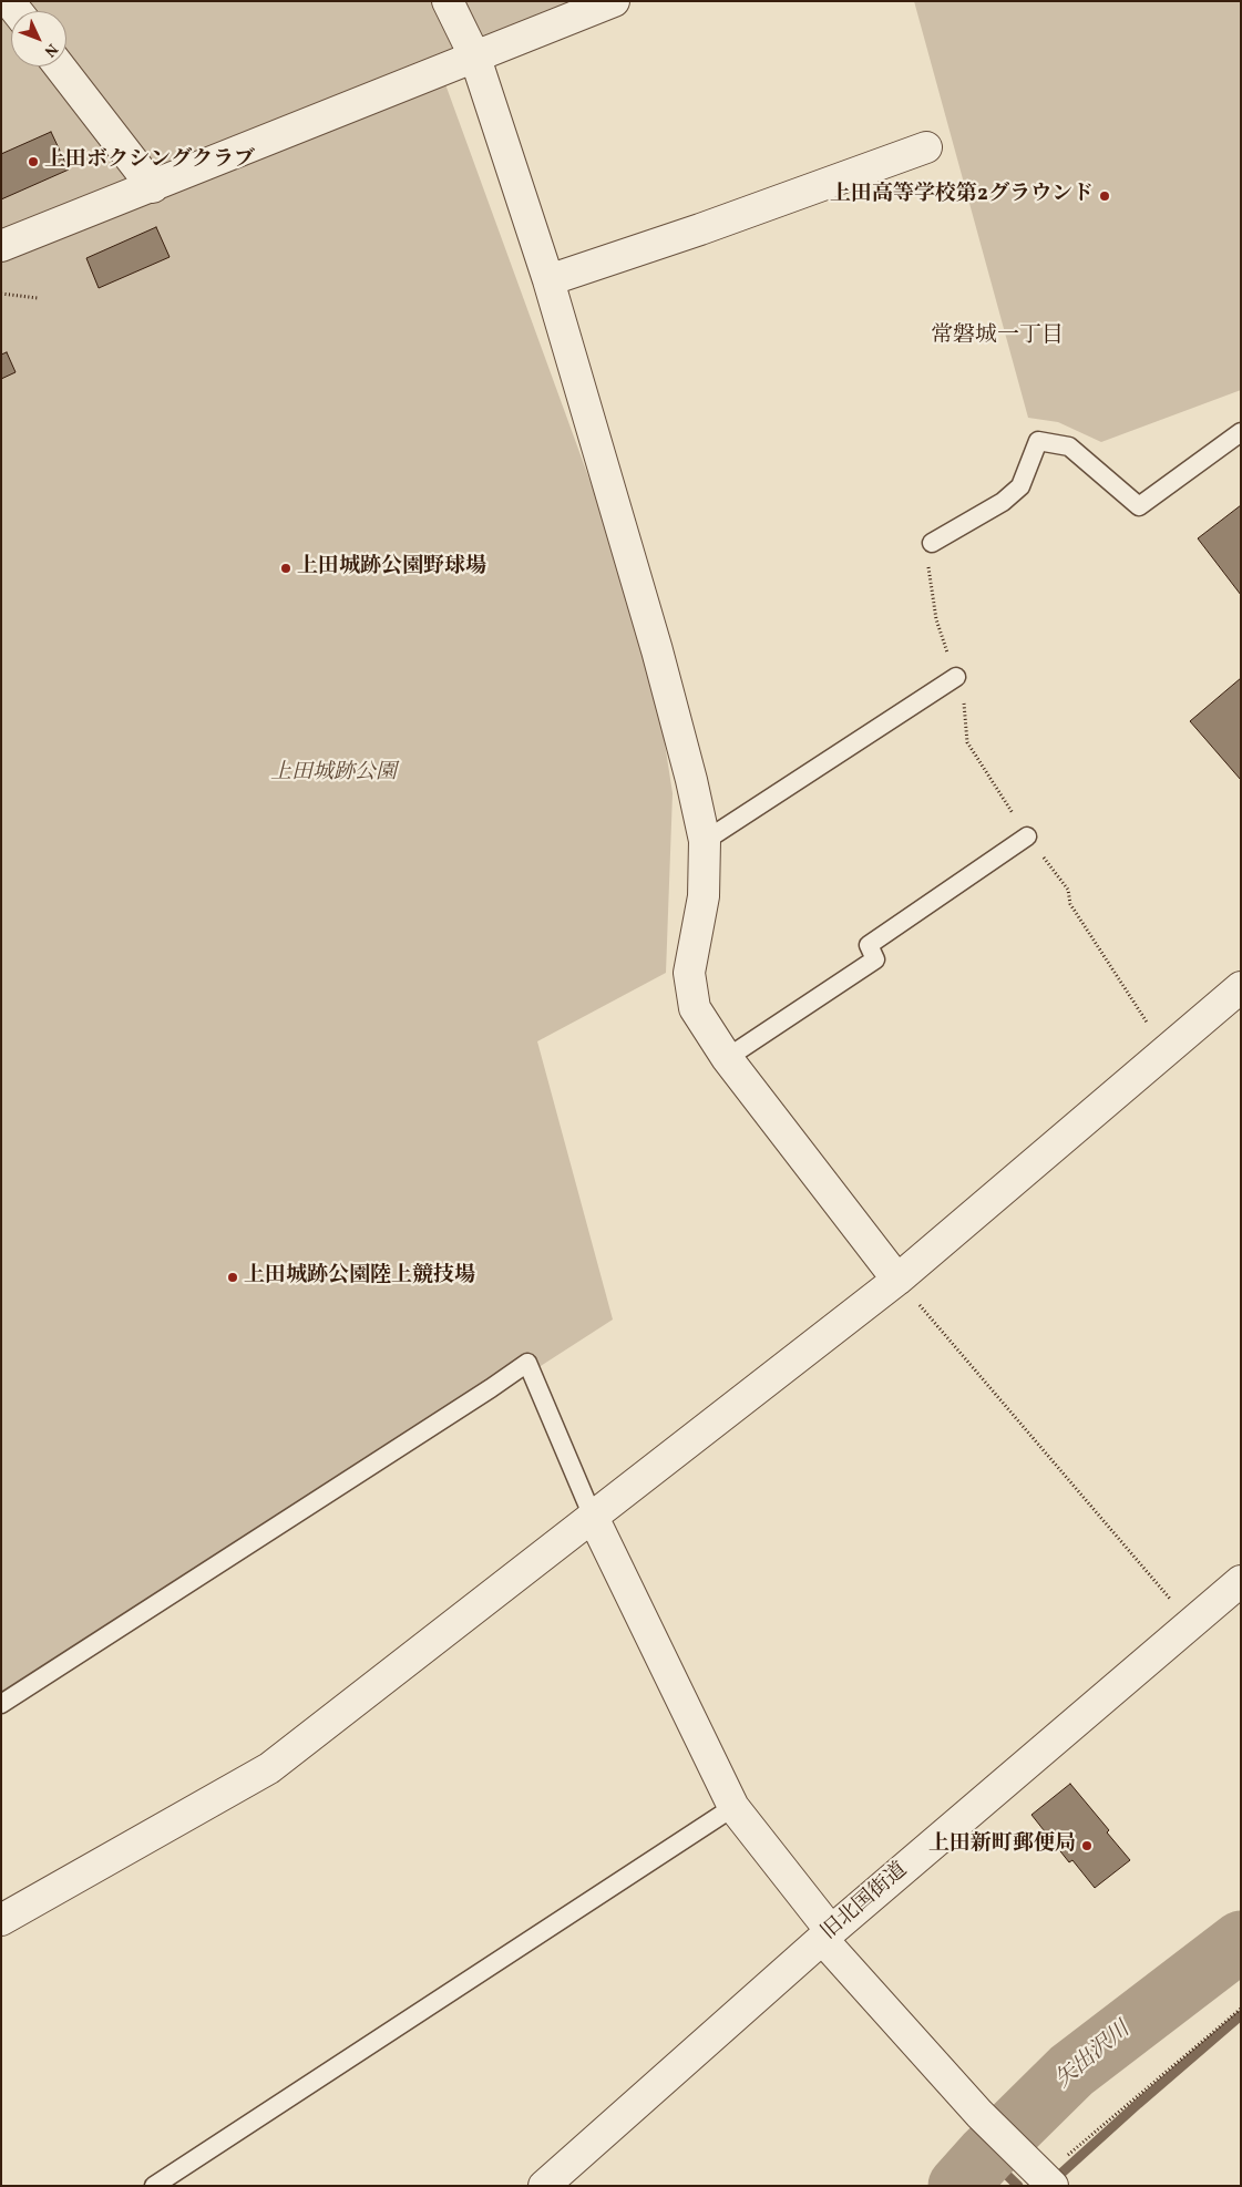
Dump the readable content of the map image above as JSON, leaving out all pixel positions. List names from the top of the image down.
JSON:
{
  "streets": {
    "street": ["旧北国街道"]
  },
  "districts": ["常磐城一丁目"],
  "water": ["矢出沢川"],
  "parks": ["上田城跡公園"],
  "places": [
    "上田ボクシングクラブ",
    "上田高等学校第2グラウンド",
    "上田城跡公園野球場",
    "上田城跡公園陸上競技場",
    "上田新町郵便局"
  ],
  "north": "bottom right"
}
